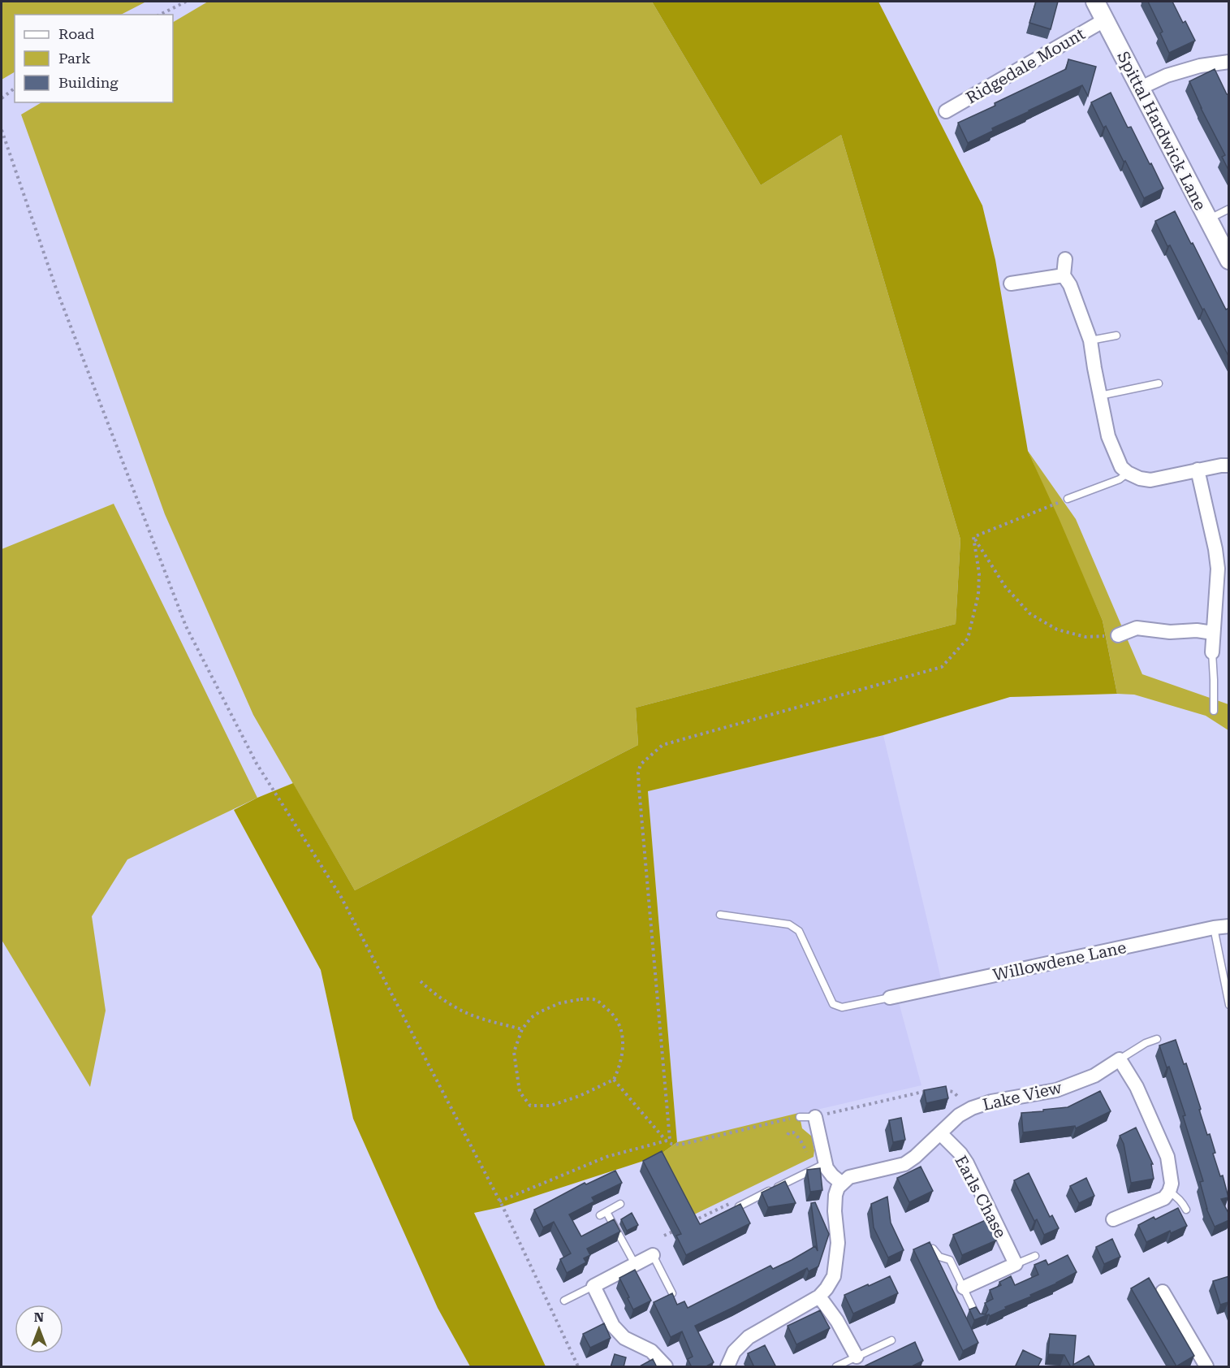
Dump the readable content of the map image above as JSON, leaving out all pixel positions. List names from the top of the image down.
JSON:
{
  "streets": {
    "street": [
      "Ridgedale Mount",
      "Spittal Hardwick Lane",
      "Willowdene Lane",
      "Lake View",
      "Earls Chase"
    ]
  },
  "crossings": [
    ["Ridgedale Mount", "Spittal Hardwick Lane"],
    ["Lake View", "Earls Chase"]
  ],
  "legend": ["Road", "Park", "Building"],
  "north": "top"
}
